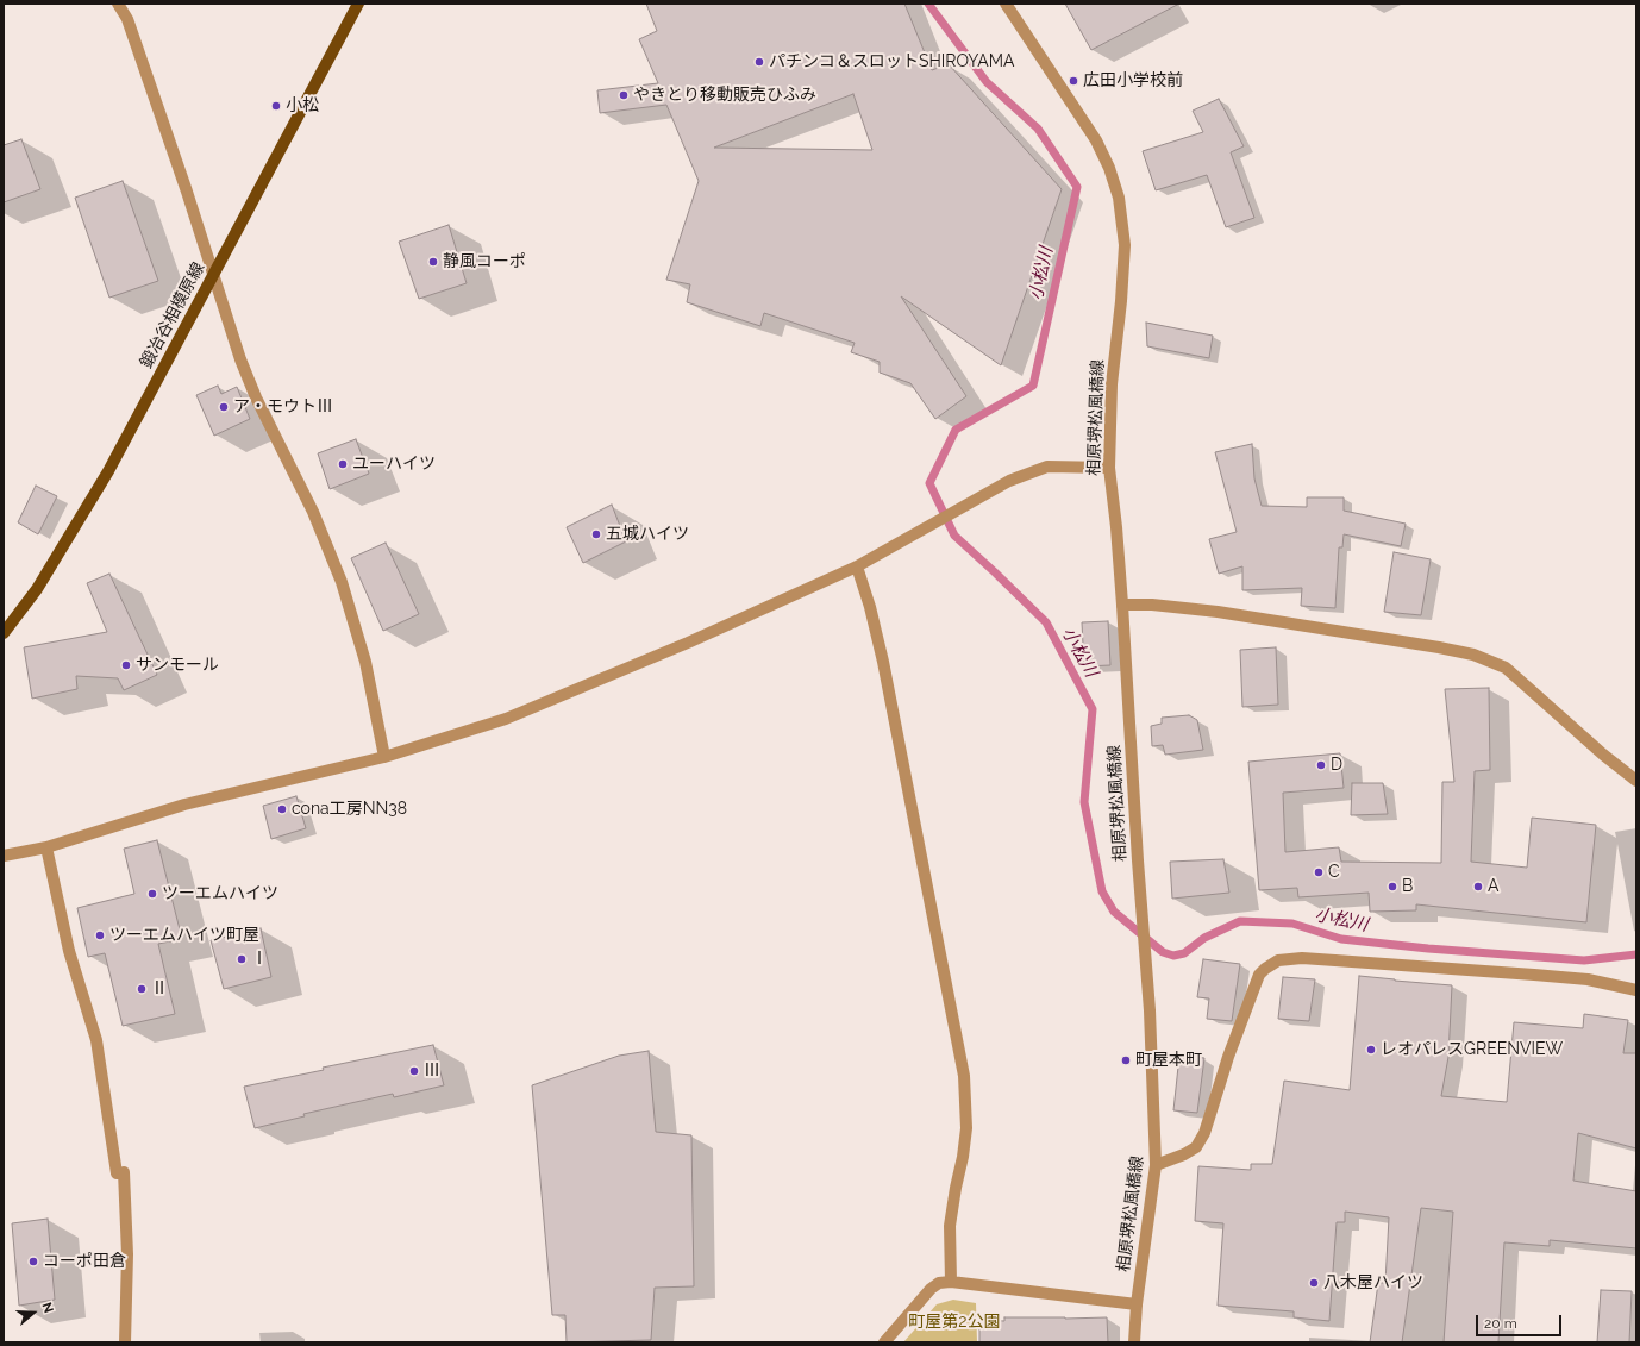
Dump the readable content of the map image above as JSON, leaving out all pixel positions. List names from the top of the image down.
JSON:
{
  "streets": {
    "main road": ["鍛冶谷相模原線"],
    "street": ["相原堺松風橋線"]
  },
  "water": ["小松川"],
  "parks": ["町屋第2公園"],
  "places": [
    "パチンコ＆スロットSHIROYAMA",
    "広田小学校前",
    "やきとり移動販売ひふみ",
    "小松",
    "静風コーポ",
    "ア・モウトⅢ",
    "ユーハイツ",
    "五城ハイツ",
    "サンモール",
    "D",
    "cona工房NN38",
    "C",
    "B",
    "A",
    "ツーエムハイツ",
    "ツーエムハイツ町屋",
    "Ⅰ",
    "Ⅱ",
    "レオパレスGREENVIEW",
    "町屋本町",
    "Ⅲ",
    "コーポ田倉",
    "八木屋ハイツ"
  ],
  "scale_bar": "20 m",
  "north": "right"
}
